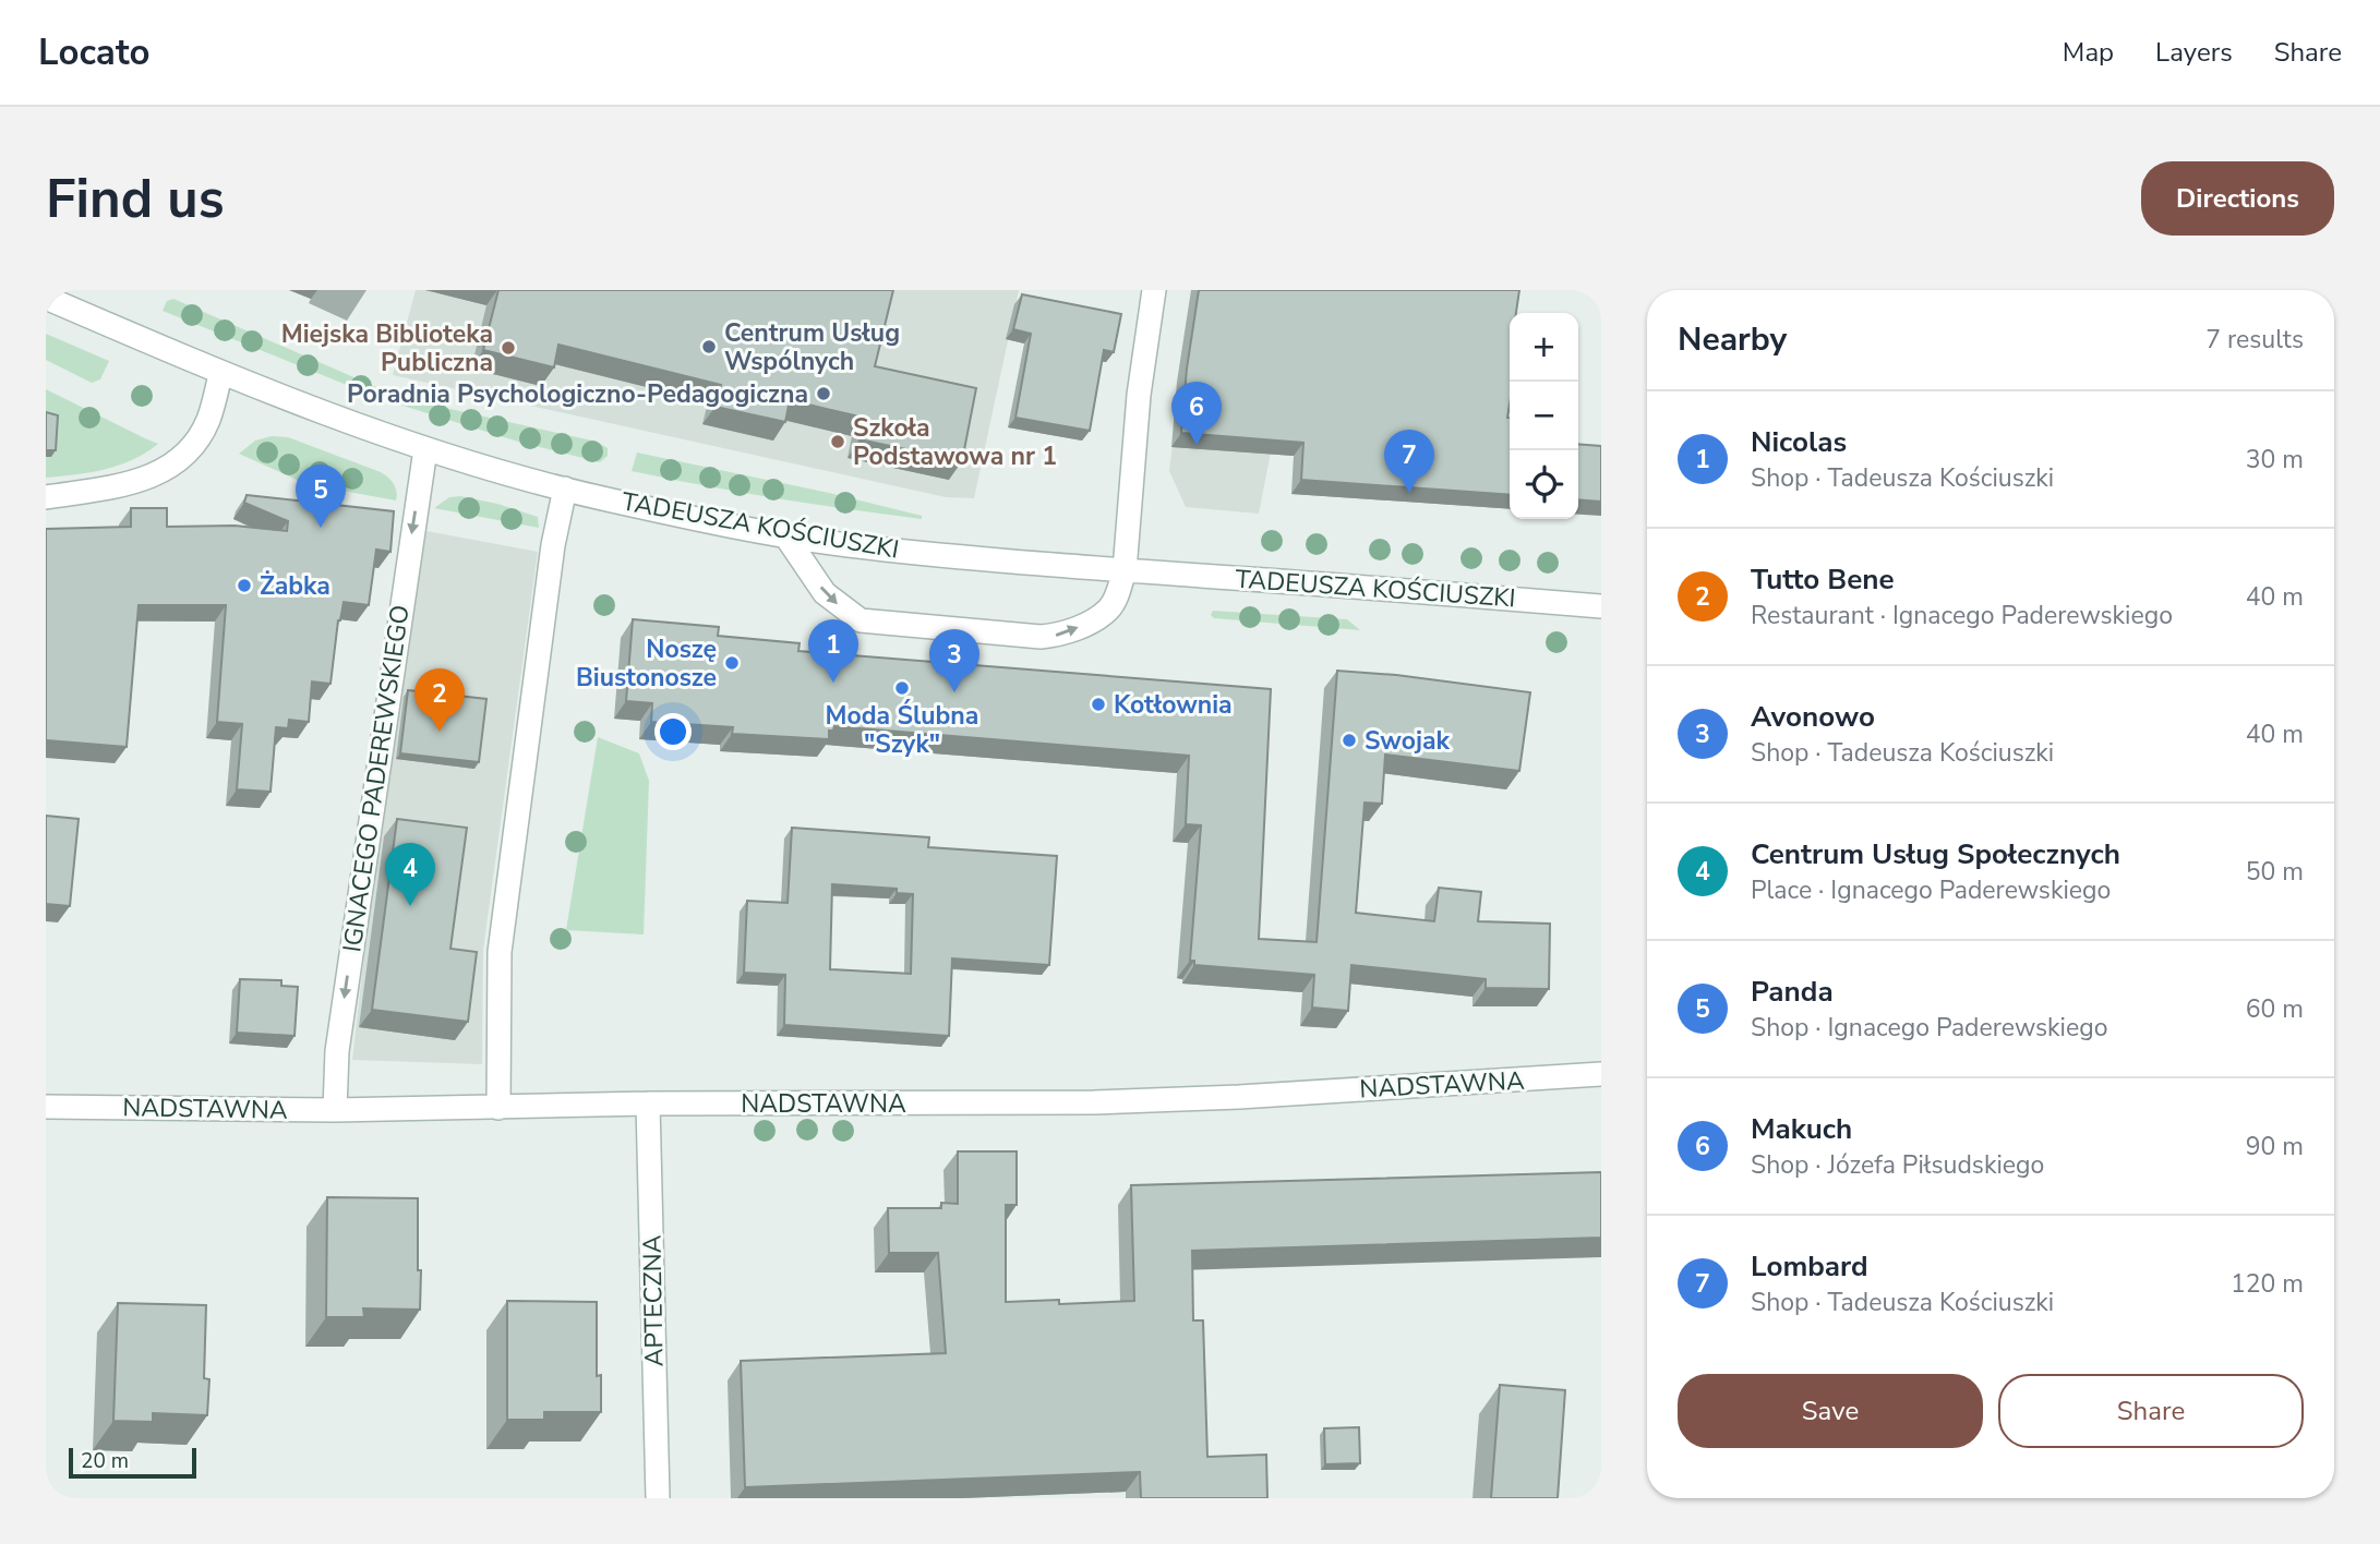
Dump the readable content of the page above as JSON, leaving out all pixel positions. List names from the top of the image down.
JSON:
{
  "streets": {
    "street": [
      "TADEUSZA KOŚCIUSZKI",
      "IGNACEGO PADEREWSKIEGO",
      "NADSTAWNA",
      "APTECZNA"
    ]
  },
  "crossings": [
    ["TADEUSZA KOŚCIUSZKI", "IGNACEGO PADEREWSKIEGO"],
    ["IGNACEGO PADEREWSKIEGO", "NADSTAWNA"],
    ["NADSTAWNA", "APTECZNA"]
  ],
  "places": [
    "Centrum Usług Wspólnych",
    "Miejska Biblioteka Publiczna",
    "Poradnia Psychologiczno-Pedagogiczna",
    "Szkoła Podstawowa nr 1",
    "Żabka",
    "Noszę Biustonosze",
    "Moda Ślubna \"Szyk\"",
    "Kotłownia",
    "Swojak"
  ],
  "scale_bar": "20 m",
  "page": {
    "header": "Locato",
    "nav": ["Map", "Layers", "Share"],
    "buttons": [
      "Directions",
      ["Save", "Share"]
    ],
    "title": "Find us",
    "heading": ["Nearby", "7 results"],
    "map_buttons": ["+", "−"],
    "pins": [
      "6",
      "7",
      "5",
      "1",
      "3",
      "2",
      "4"
    ],
    "list": [
      {
        "mark": "1",
        "name": "Nicolas",
        "note": "Shop · Tadeusza Kościuszki",
        "value": "30 m"
      },
      {
        "mark": "2",
        "name": "Tutto Bene",
        "note": "Restaurant · Ignacego Paderewskiego",
        "value": "40 m"
      },
      {
        "mark": "3",
        "name": "Avonowo",
        "note": "Shop · Tadeusza Kościuszki",
        "value": "40 m"
      },
      {
        "mark": "4",
        "name": "Centrum Usług Społecznych",
        "note": "Place · Ignacego Paderewskiego",
        "value": "50 m"
      },
      {
        "mark": "5",
        "name": "Panda",
        "note": "Shop · Ignacego Paderewskiego",
        "value": "60 m"
      },
      {
        "mark": "6",
        "name": "Makuch",
        "note": "Shop · Józefa Piłsudskiego",
        "value": "90 m"
      },
      {
        "mark": "7",
        "name": "Lombard",
        "note": "Shop · Tadeusza Kościuszki",
        "value": "120 m"
      }
    ],
    "scale": "20 m"
  }
}
